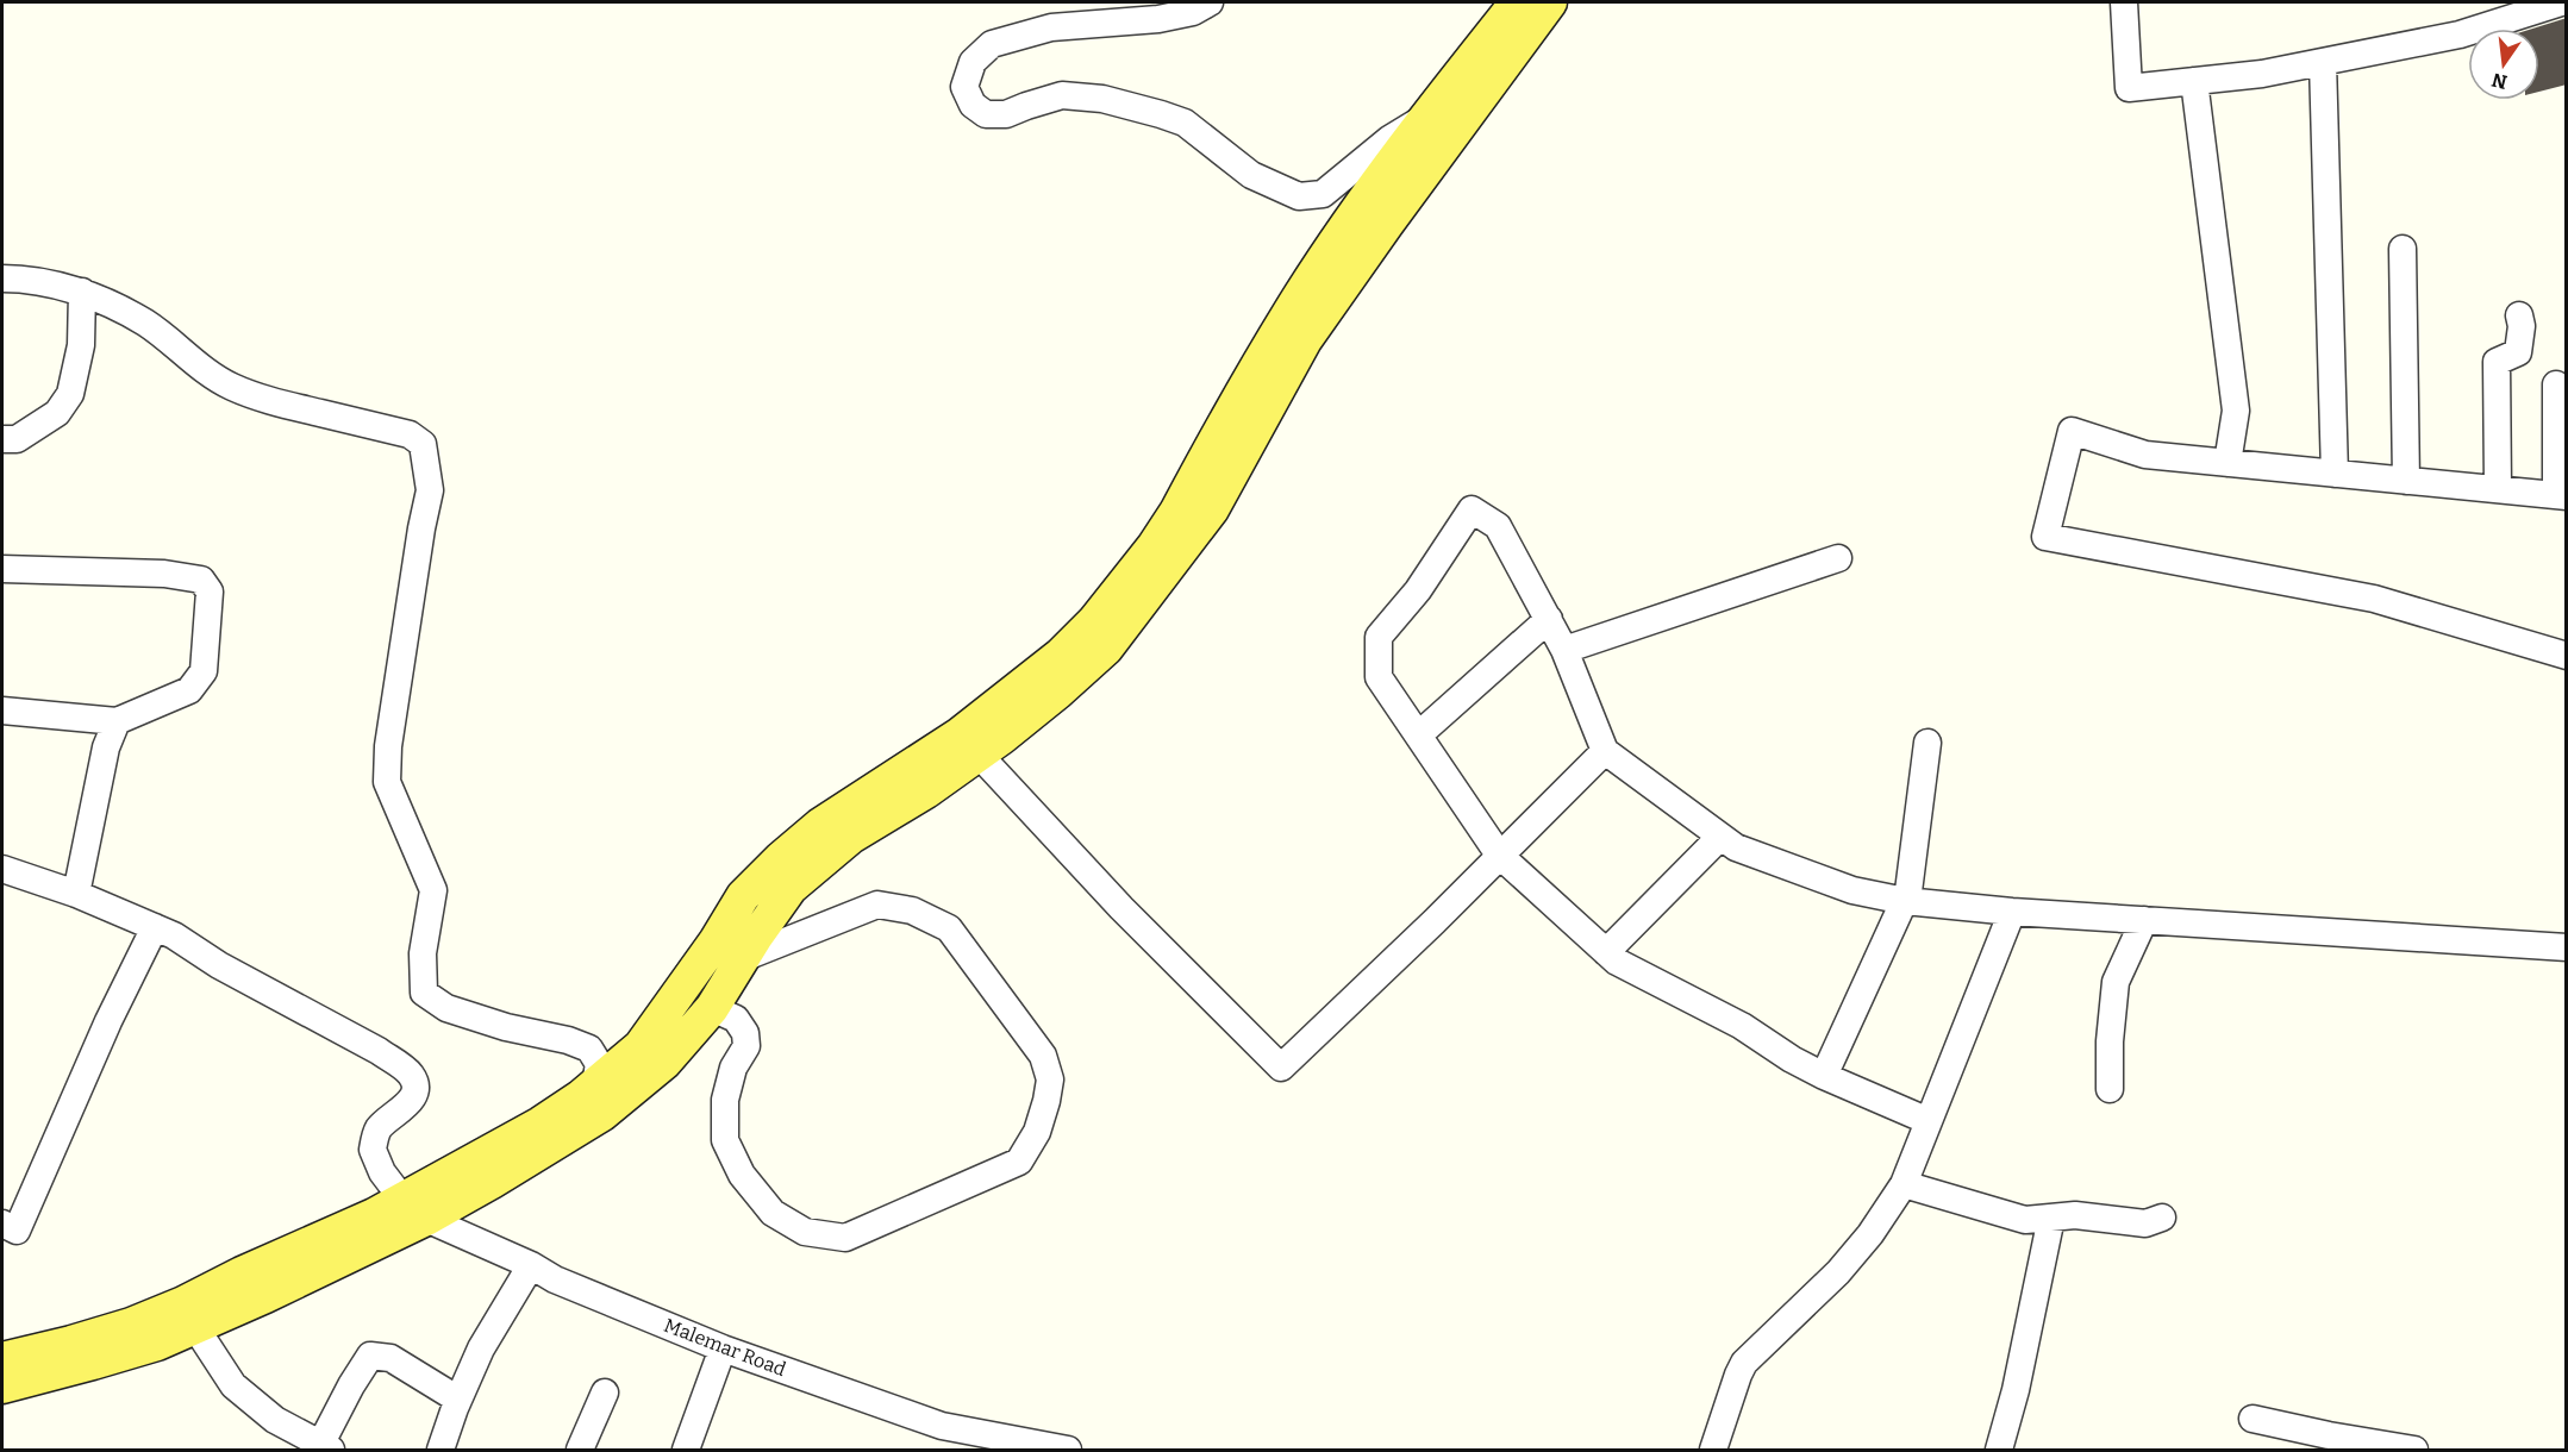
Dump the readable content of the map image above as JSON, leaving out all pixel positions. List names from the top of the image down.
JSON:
{
  "streets": {
    "street": ["Malemar Road"]
  },
  "north": "bottom"
}
